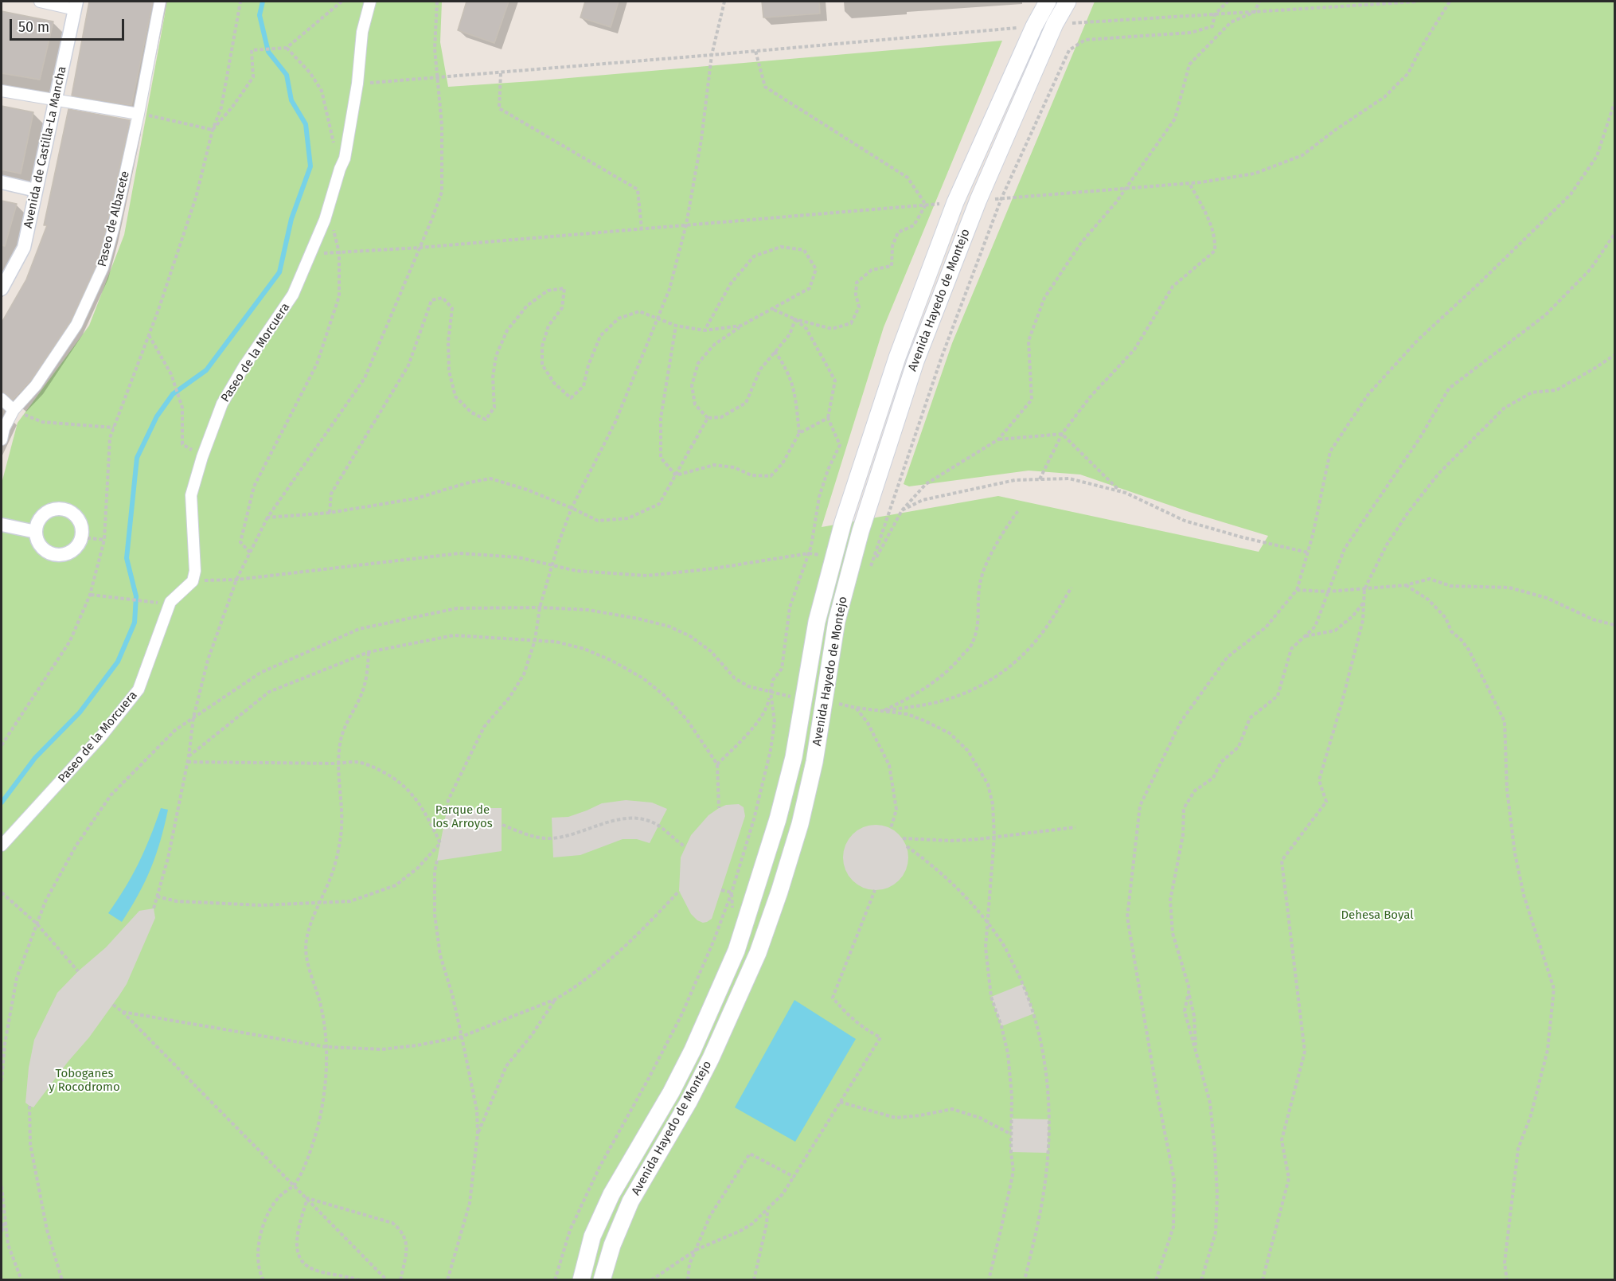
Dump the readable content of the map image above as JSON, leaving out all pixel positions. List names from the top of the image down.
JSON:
{
  "streets": {
    "street": [
      "Avenida de Castilla-La Mancha",
      "Paseo de Albacete",
      "Avenida Hayedo de Montejo",
      "Paseo de la Morcuera"
    ]
  },
  "parks": ["Parque de los Arroyos", "Dehesa Boyal", "Toboganes y Rocodromo"],
  "scale_bar": "50 m"
}
